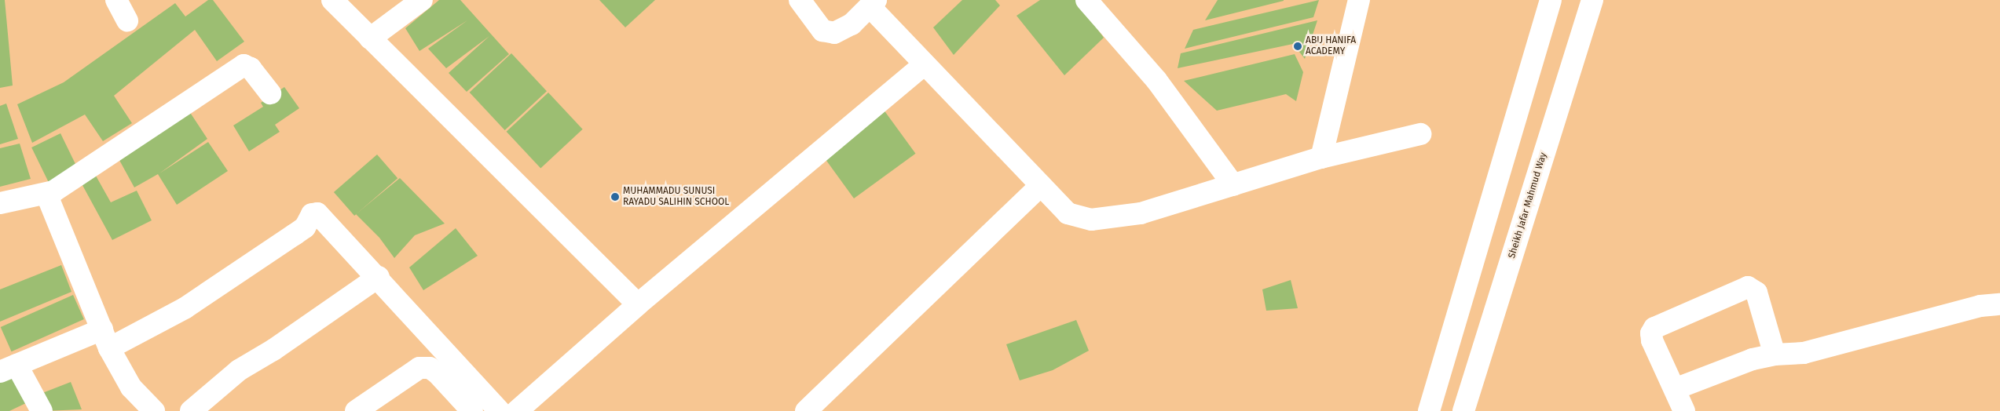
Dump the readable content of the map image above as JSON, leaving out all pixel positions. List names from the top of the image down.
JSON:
{
  "streets": {
    "street": ["Sheikh Jafar Mahmud Way"]
  },
  "places": ["ABU HANIFA ACADEMY", "MUHAMMADU SUNUSI RAYADU SALIHIN SCHOOL"]
}
